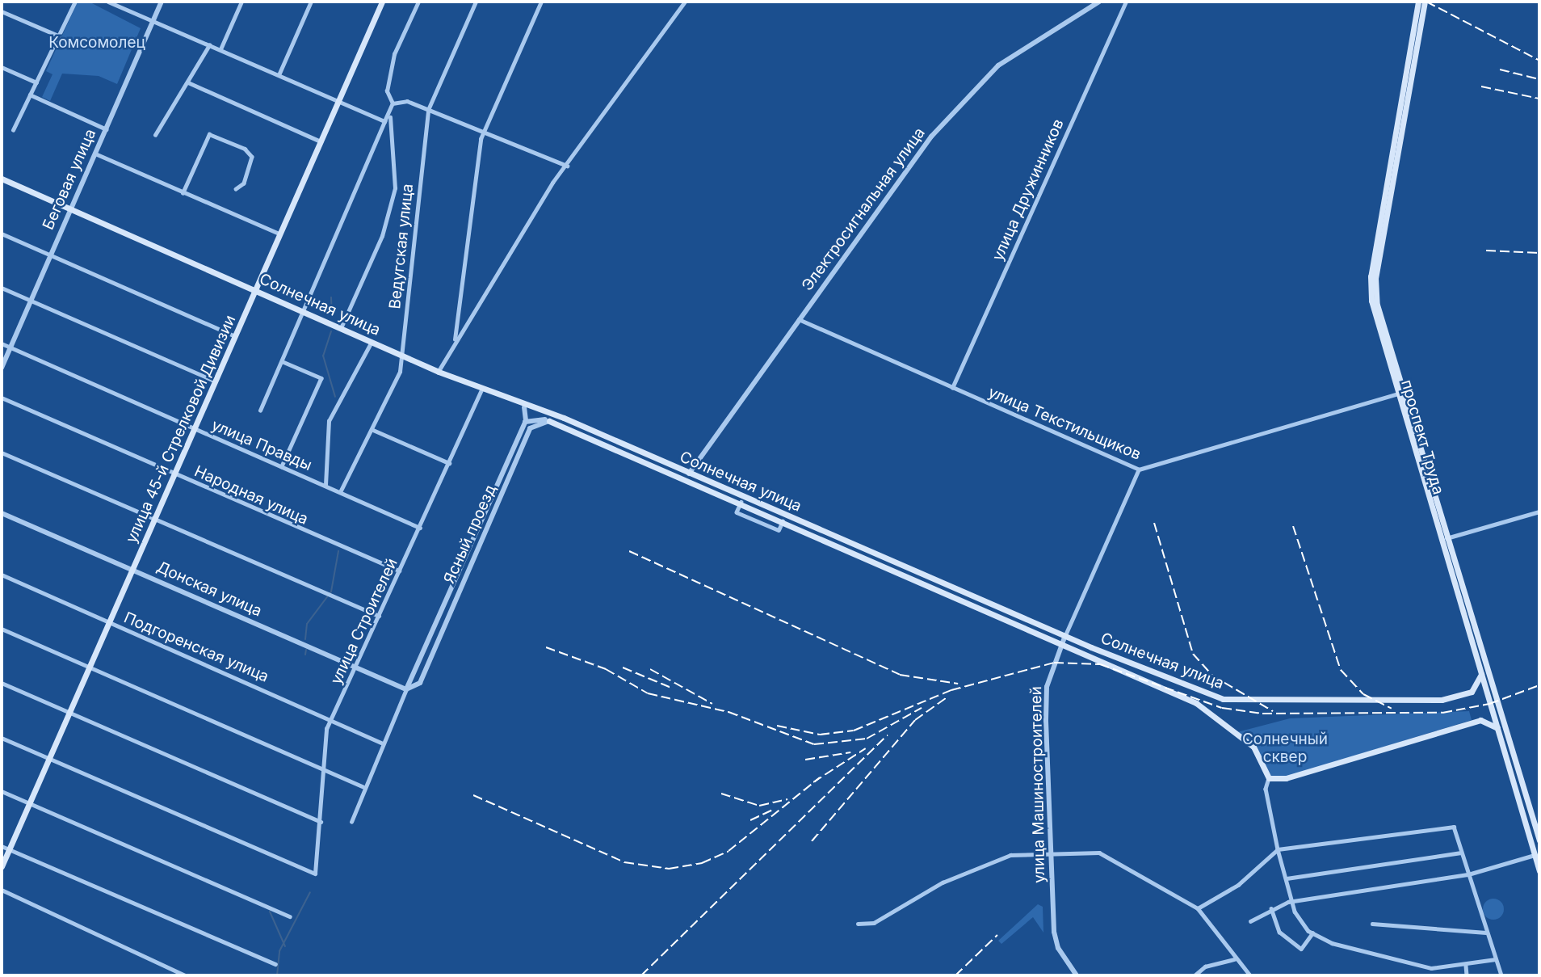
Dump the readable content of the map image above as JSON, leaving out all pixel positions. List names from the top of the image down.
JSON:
{
  "streets": {
    "main road": ["Солнечная улица", "улица 45-й Стрелковой Дивизии", "проспект Труда"],
    "street": [
      "Беговая улица",
      "улица Дружинников",
      "Электросигнальная улица",
      "Ведугская улица",
      "улица Текстильщиков",
      "улица Правды",
      "Народная улица",
      "Ясный проезд",
      "Донская улица",
      "улица Строителей",
      "Подгоренская улица",
      "улица Машиностроителей"
    ]
  },
  "crossings": [
    ["Беговая улица", "Солнечная улица"],
    ["Беговая улица", "улица Правды"],
    ["улица Дружинников", "улица Текстильщиков"],
    ["Электросигнальная улица", "Солнечная улица"],
    ["Электросигнальная улица", "улица Текстильщиков"],
    ["Ведугская улица", "Солнечная улица"],
    ["Ведугская улица", "улица Правды"],
    ["Солнечная улица", "улица 45-й Стрелковой Дивизии"],
    ["Солнечная улица", "проспект Труда"],
    ["Солнечная улица", "Ясный проезд"],
    ["Солнечная улица", "улица Строителей"],
    ["Солнечная улица", "улица Машиностроителей"],
    ["улица Текстильщиков", "проспект Труда"],
    ["улица Текстильщиков", "улица Машиностроителей"],
    ["улица 45-й Стрелковой Дивизии", "улица Правды"],
    ["улица 45-й Стрелковой Дивизии", "Народная улица"],
    ["улица 45-й Стрелковой Дивизии", "Донская улица"],
    ["улица 45-й Стрелковой Дивизии", "улица Строителей"],
    ["улица 45-й Стрелковой Дивизии", "Подгоренская улица"],
    ["улица Правды", "улица Строителей"],
    ["Народная улица", "улица Строителей"],
    ["Ясный проезд", "Донская улица"],
    ["Ясный проезд", "Подгоренская улица"],
    ["Донская улица", "улица Строителей"],
    ["улица Строителей", "Подгоренская улица"]
  ],
  "parks": ["Комсомолец", "Солнечный сквер"]
}
